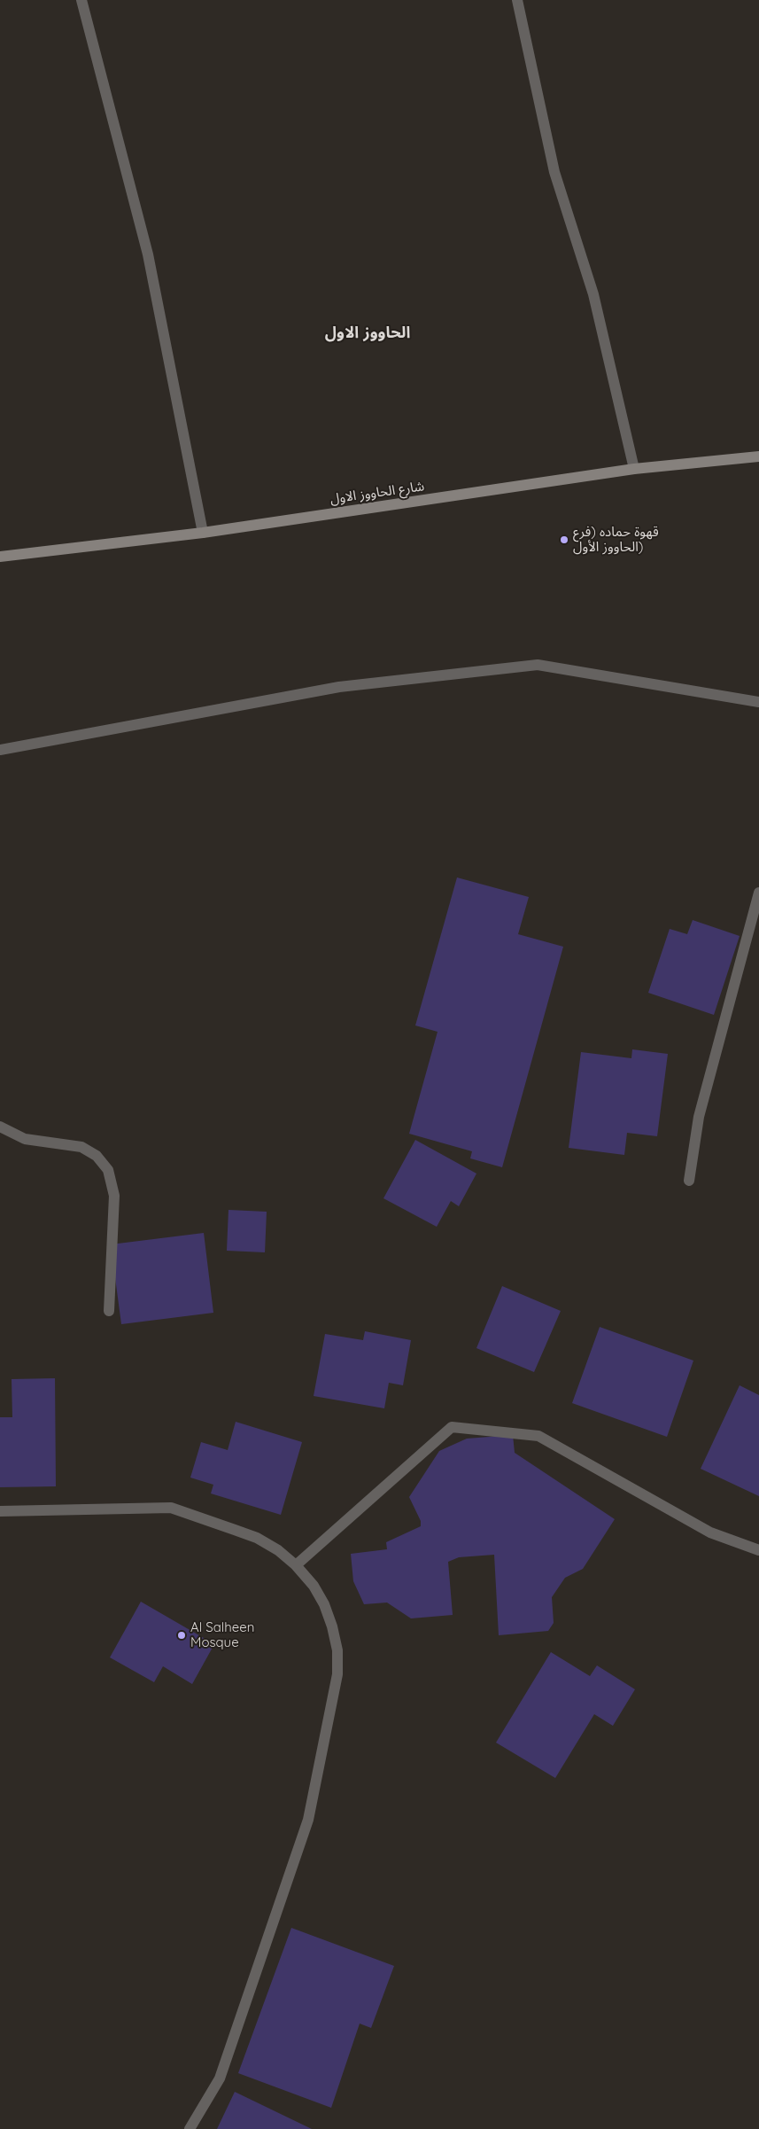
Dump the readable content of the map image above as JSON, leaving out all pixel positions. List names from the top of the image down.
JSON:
{
  "streets": {
    "main road": ["شارع الحاووز الاول"]
  },
  "districts": ["الحاووز الاول"],
  "places": ["قهوة حماده (فرع الحاووز الأول)", "Al Salheen Mosque"]
}
